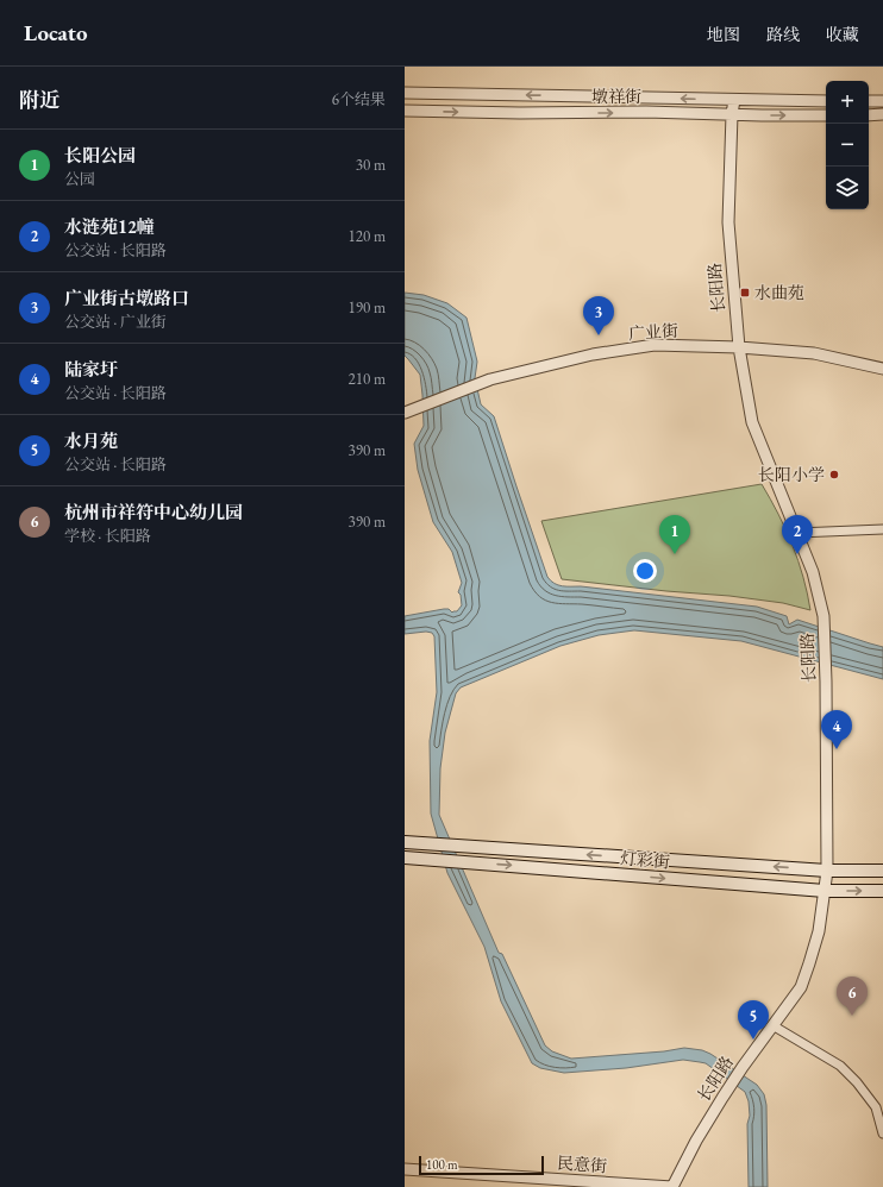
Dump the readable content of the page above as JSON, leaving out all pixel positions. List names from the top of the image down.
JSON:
{
  "streets": {
    "main road": ["灯彩街"],
    "street": [
      "墩祥街",
      "长阳路",
      "广业街",
      "民意街"
    ]
  },
  "crossings": [
    ["墩祥街", "长阳路"],
    ["长阳路", "广业街"],
    ["长阳路", "灯彩街"],
    ["长阳路", "民意街"]
  ],
  "places": {
    "transit": ["水曲苑"],
    "other": ["长阳小学"]
  },
  "scale_bar": "100 m",
  "page": {
    "header": "Locato",
    "nav": ["地图", "路线", "收藏"],
    "heading": ["附近", "6个结果"],
    "map_buttons": ["+", "−"],
    "list": [
      {
        "mark": "1",
        "name": "长阳公园",
        "note": "公园",
        "value": "30 m"
      },
      {
        "mark": "2",
        "name": "水涟苑12幢",
        "note": "公交站 · 长阳路",
        "value": "120 m"
      },
      {
        "mark": "3",
        "name": "广业街古墩路口",
        "note": "公交站 · 广业街",
        "value": "190 m"
      },
      {
        "mark": "4",
        "name": "陆家圩",
        "note": "公交站 · 长阳路",
        "value": "210 m"
      },
      {
        "mark": "5",
        "name": "水月苑",
        "note": "公交站 · 长阳路",
        "value": "390 m"
      },
      {
        "mark": "6",
        "name": "杭州市祥符中心幼儿园",
        "note": "学校 · 长阳路",
        "value": "390 m"
      }
    ],
    "pins": [
      "3",
      "1",
      "2",
      "4",
      "6",
      "5"
    ],
    "scale": "100 m"
  }
}
